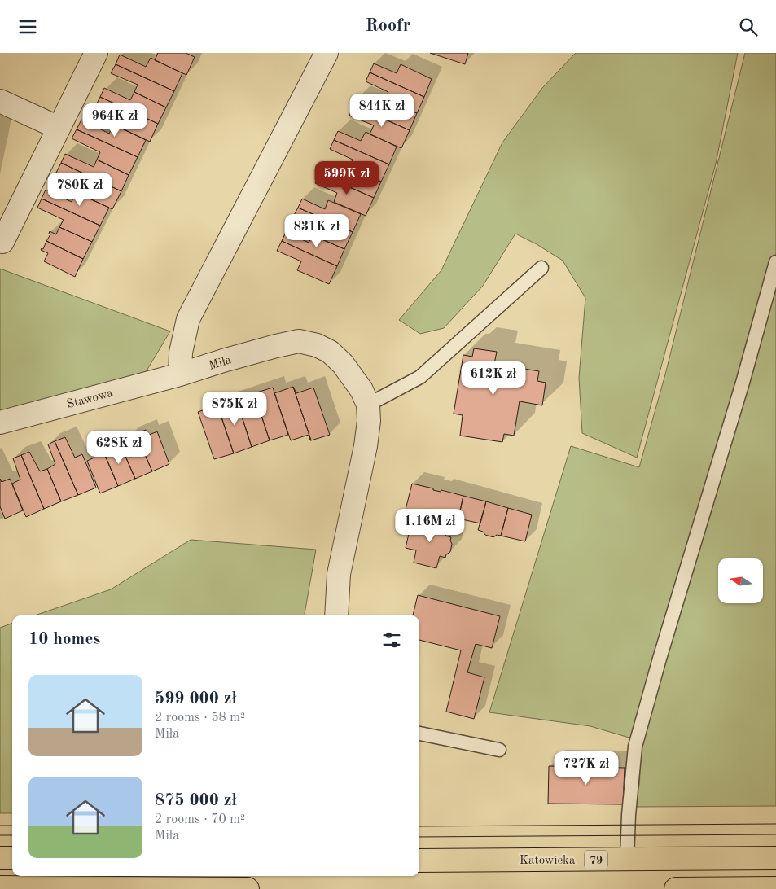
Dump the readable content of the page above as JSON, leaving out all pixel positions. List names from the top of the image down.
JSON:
{
  "streets": {
    "main road": ["Katowicka", "79"],
    "street": ["Miła", "Stawowa"]
  },
  "crossings": [
    ["Miła", "Stawowa"]
  ],
  "north": "left",
  "page": {
    "header": "Roofr",
    "price": [
      "844K zł",
      "964K zł",
      "599K zł",
      "780K zł",
      "831K zł",
      "612K zł",
      "875K zł",
      "628K zł",
      "1.16M zł",
      "727K zł"
    ],
    "heading": "10 homes",
    "list": [
      {
        "name": "599 000 zł",
        "note": "2 rooms · 58 m² · Miła"
      },
      {
        "name": "875 000 zł",
        "note": "2 rooms · 70 m² · Miła"
      }
    ]
  }
}
